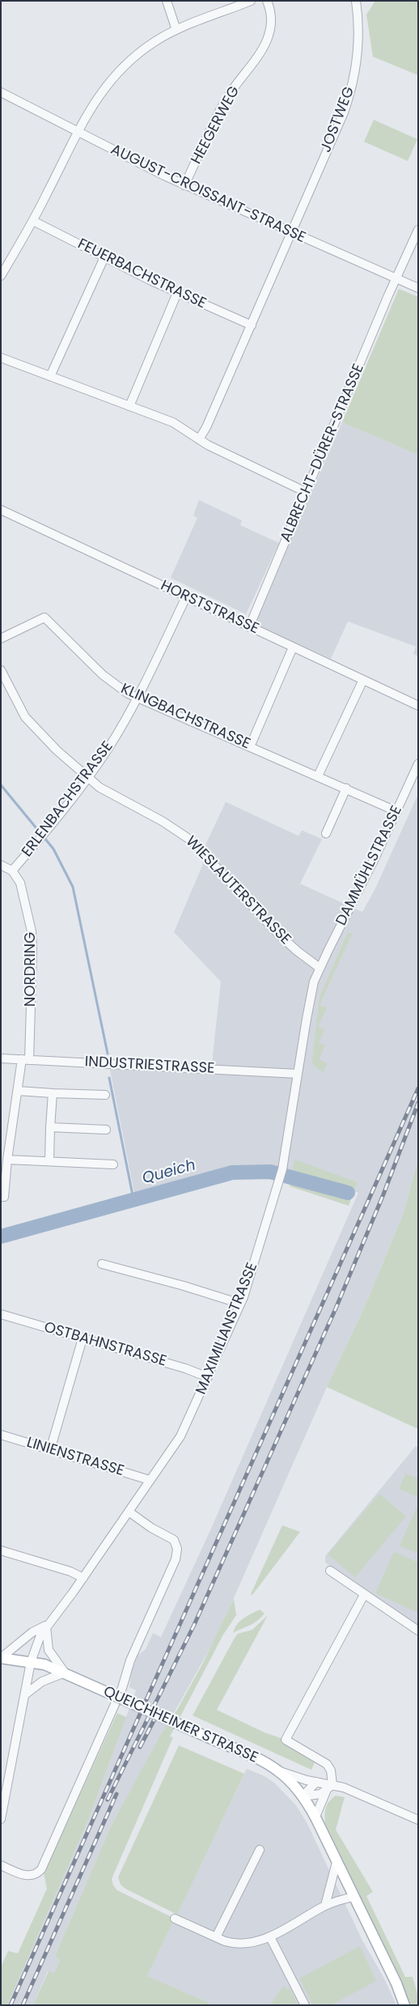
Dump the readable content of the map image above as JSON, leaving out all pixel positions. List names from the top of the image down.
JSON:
{
  "streets": {
    "main road": ["QUEICHHEIMER STRASSE"],
    "street": [
      "JOSTWEG",
      "HEEGERWEG",
      "AUGUST-CROISSANT-STRASSE",
      "FEUERBACHSTRASSE",
      "ALBRECHT-DÜRER-STRASSE",
      "HORSTSTRASSE",
      "KLINGBACHSTRASSE",
      "ERLENBACHSTRASSE",
      "DAMMÜHLSTRASSE",
      "WIESLAUTERSTRASSE",
      "NORDRING",
      "INDUSTRIESTRASSE",
      "MAXIMILIANSTRASSE",
      "OSTBAHNSTRASSE",
      "LINIENSTRASSE"
    ]
  },
  "crossings": [
    ["JOSTWEG", "AUGUST-CROISSANT-STRASSE"],
    ["JOSTWEG", "FEUERBACHSTRASSE"],
    ["HEEGERWEG", "AUGUST-CROISSANT-STRASSE"],
    ["AUGUST-CROISSANT-STRASSE", "ALBRECHT-DÜRER-STRASSE"],
    ["ALBRECHT-DÜRER-STRASSE", "HORSTSTRASSE"],
    ["HORSTSTRASSE", "ERLENBACHSTRASSE"],
    ["KLINGBACHSTRASSE", "ERLENBACHSTRASSE"],
    ["KLINGBACHSTRASSE", "DAMMÜHLSTRASSE"],
    ["ERLENBACHSTRASSE", "WIESLAUTERSTRASSE"],
    ["ERLENBACHSTRASSE", "NORDRING"],
    ["DAMMÜHLSTRASSE", "WIESLAUTERSTRASSE"],
    ["DAMMÜHLSTRASSE", "MAXIMILIANSTRASSE"],
    ["WIESLAUTERSTRASSE", "MAXIMILIANSTRASSE"],
    ["NORDRING", "INDUSTRIESTRASSE"],
    ["INDUSTRIESTRASSE", "MAXIMILIANSTRASSE"],
    ["MAXIMILIANSTRASSE", "OSTBAHNSTRASSE"],
    ["MAXIMILIANSTRASSE", "LINIENSTRASSE"],
    ["MAXIMILIANSTRASSE", "QUEICHHEIMER STRASSE"]
  ],
  "water": ["Queich"]
}
